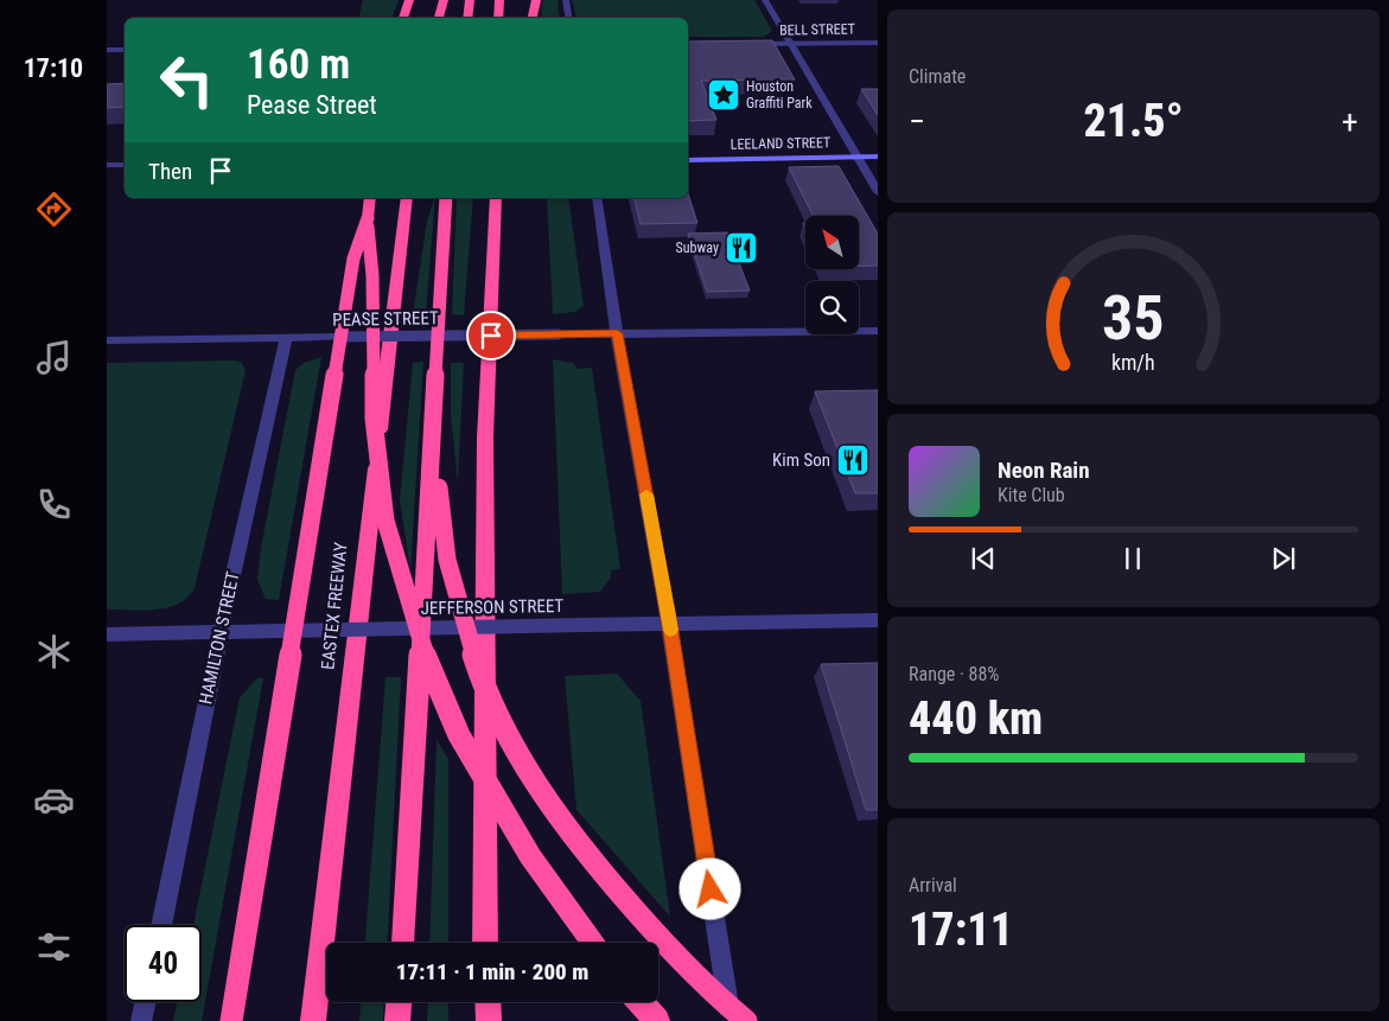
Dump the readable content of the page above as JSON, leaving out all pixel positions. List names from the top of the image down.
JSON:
{
  "streets": {
    "highway": ["EASTEX FREEWAY"],
    "main road": ["LEELAND STREET"],
    "street": [
      "BELL STREET",
      "PEASE STREET",
      "JEFFERSON STREET",
      "HAMILTON STREET"
    ]
  },
  "crossings": [
    ["PEASE STREET", "HAMILTON STREET"],
    ["JEFFERSON STREET", "HAMILTON STREET"]
  ],
  "places": {
    "place": ["Houston Graffiti Park"],
    "restaurant": ["Subway", "Kim Son"]
  },
  "north": "top left",
  "page": {
    "tabs": "17:10",
    "tile": [
      "Climate",
      ["Range · 88%", "440 km"],
      ["Arrival", "17:11"]
    ],
    "turn": ["160 m", "Pease Street"],
    "heat": ["−", "21.5°", "+"],
    "then": "Then",
    "song": ["Neon Rain", "Kite Club"],
    "limit": "40",
    "trip": "17:11 · 1 min · 200 m",
    "gauge": ["35", "km/h"]
  }
}
